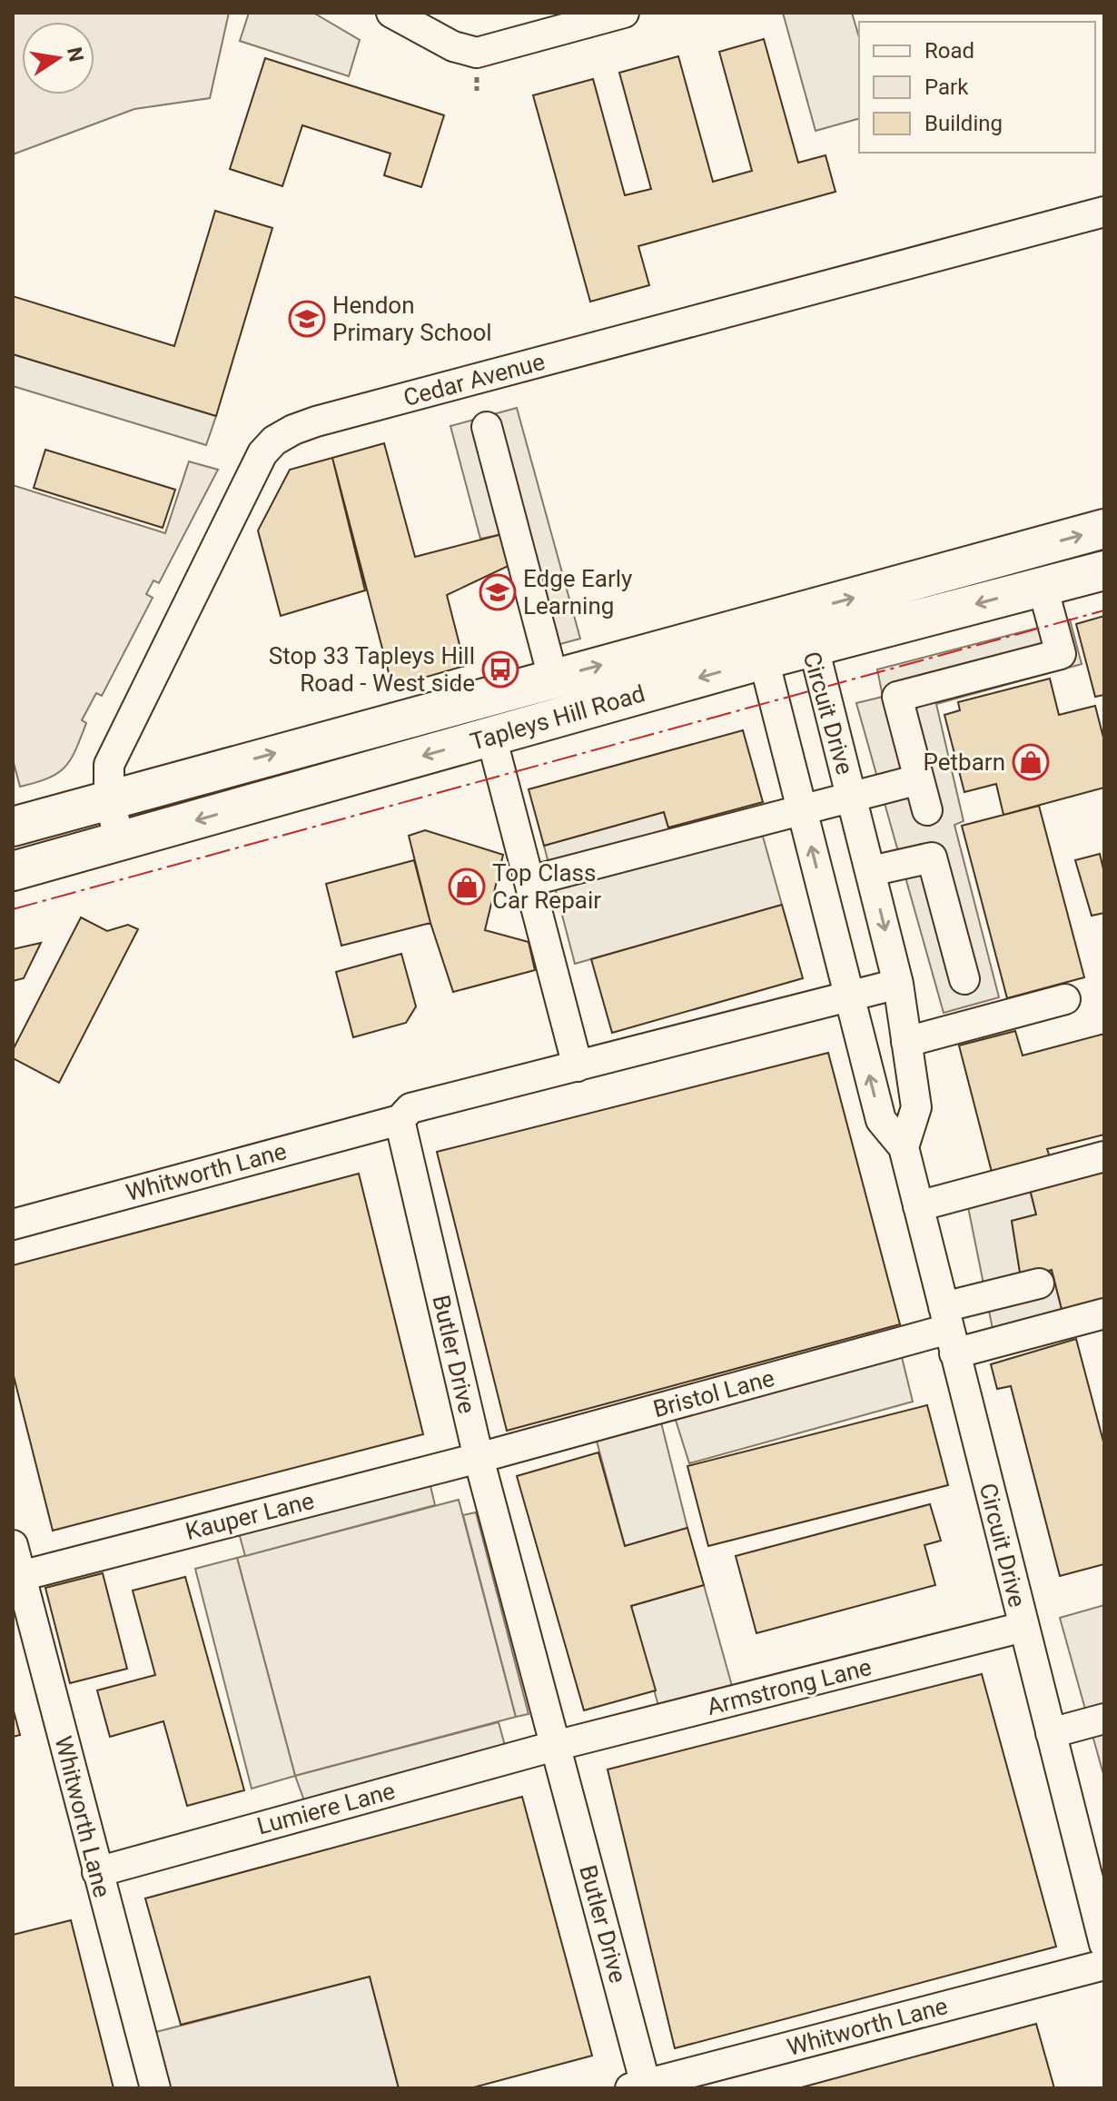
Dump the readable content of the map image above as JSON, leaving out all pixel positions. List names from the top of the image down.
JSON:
{
  "streets": {
    "main road": ["Tapleys Hill Road"],
    "street": [
      "Cedar Avenue",
      "Circuit Drive",
      "Whitworth Lane",
      "Butler Drive",
      "Bristol Lane",
      "Kauper Lane",
      "Armstrong Lane",
      "Lumiere Lane"
    ]
  },
  "crossings": [
    ["Cedar Avenue", "Tapleys Hill Road"],
    ["Circuit Drive", "Tapleys Hill Road"],
    ["Circuit Drive", "Bristol Lane"],
    ["Circuit Drive", "Armstrong Lane"],
    ["Whitworth Lane", "Butler Drive"],
    ["Whitworth Lane", "Kauper Lane"],
    ["Whitworth Lane", "Lumiere Lane"],
    ["Butler Drive", "Bristol Lane"],
    ["Butler Drive", "Kauper Lane"],
    ["Butler Drive", "Armstrong Lane"],
    ["Butler Drive", "Lumiere Lane"],
    ["Bristol Lane", "Kauper Lane"],
    ["Armstrong Lane", "Lumiere Lane"]
  ],
  "places": {
    "school or university": ["Hendon Primary School", "Edge Early Learning"],
    "bus stop": ["Stop 33 Tapleys Hill Road - West side"],
    "shop": ["Petbarn", "Top Class Car Repair"]
  },
  "legend": ["Road", "Park", "Building"],
  "north": "right"
}
